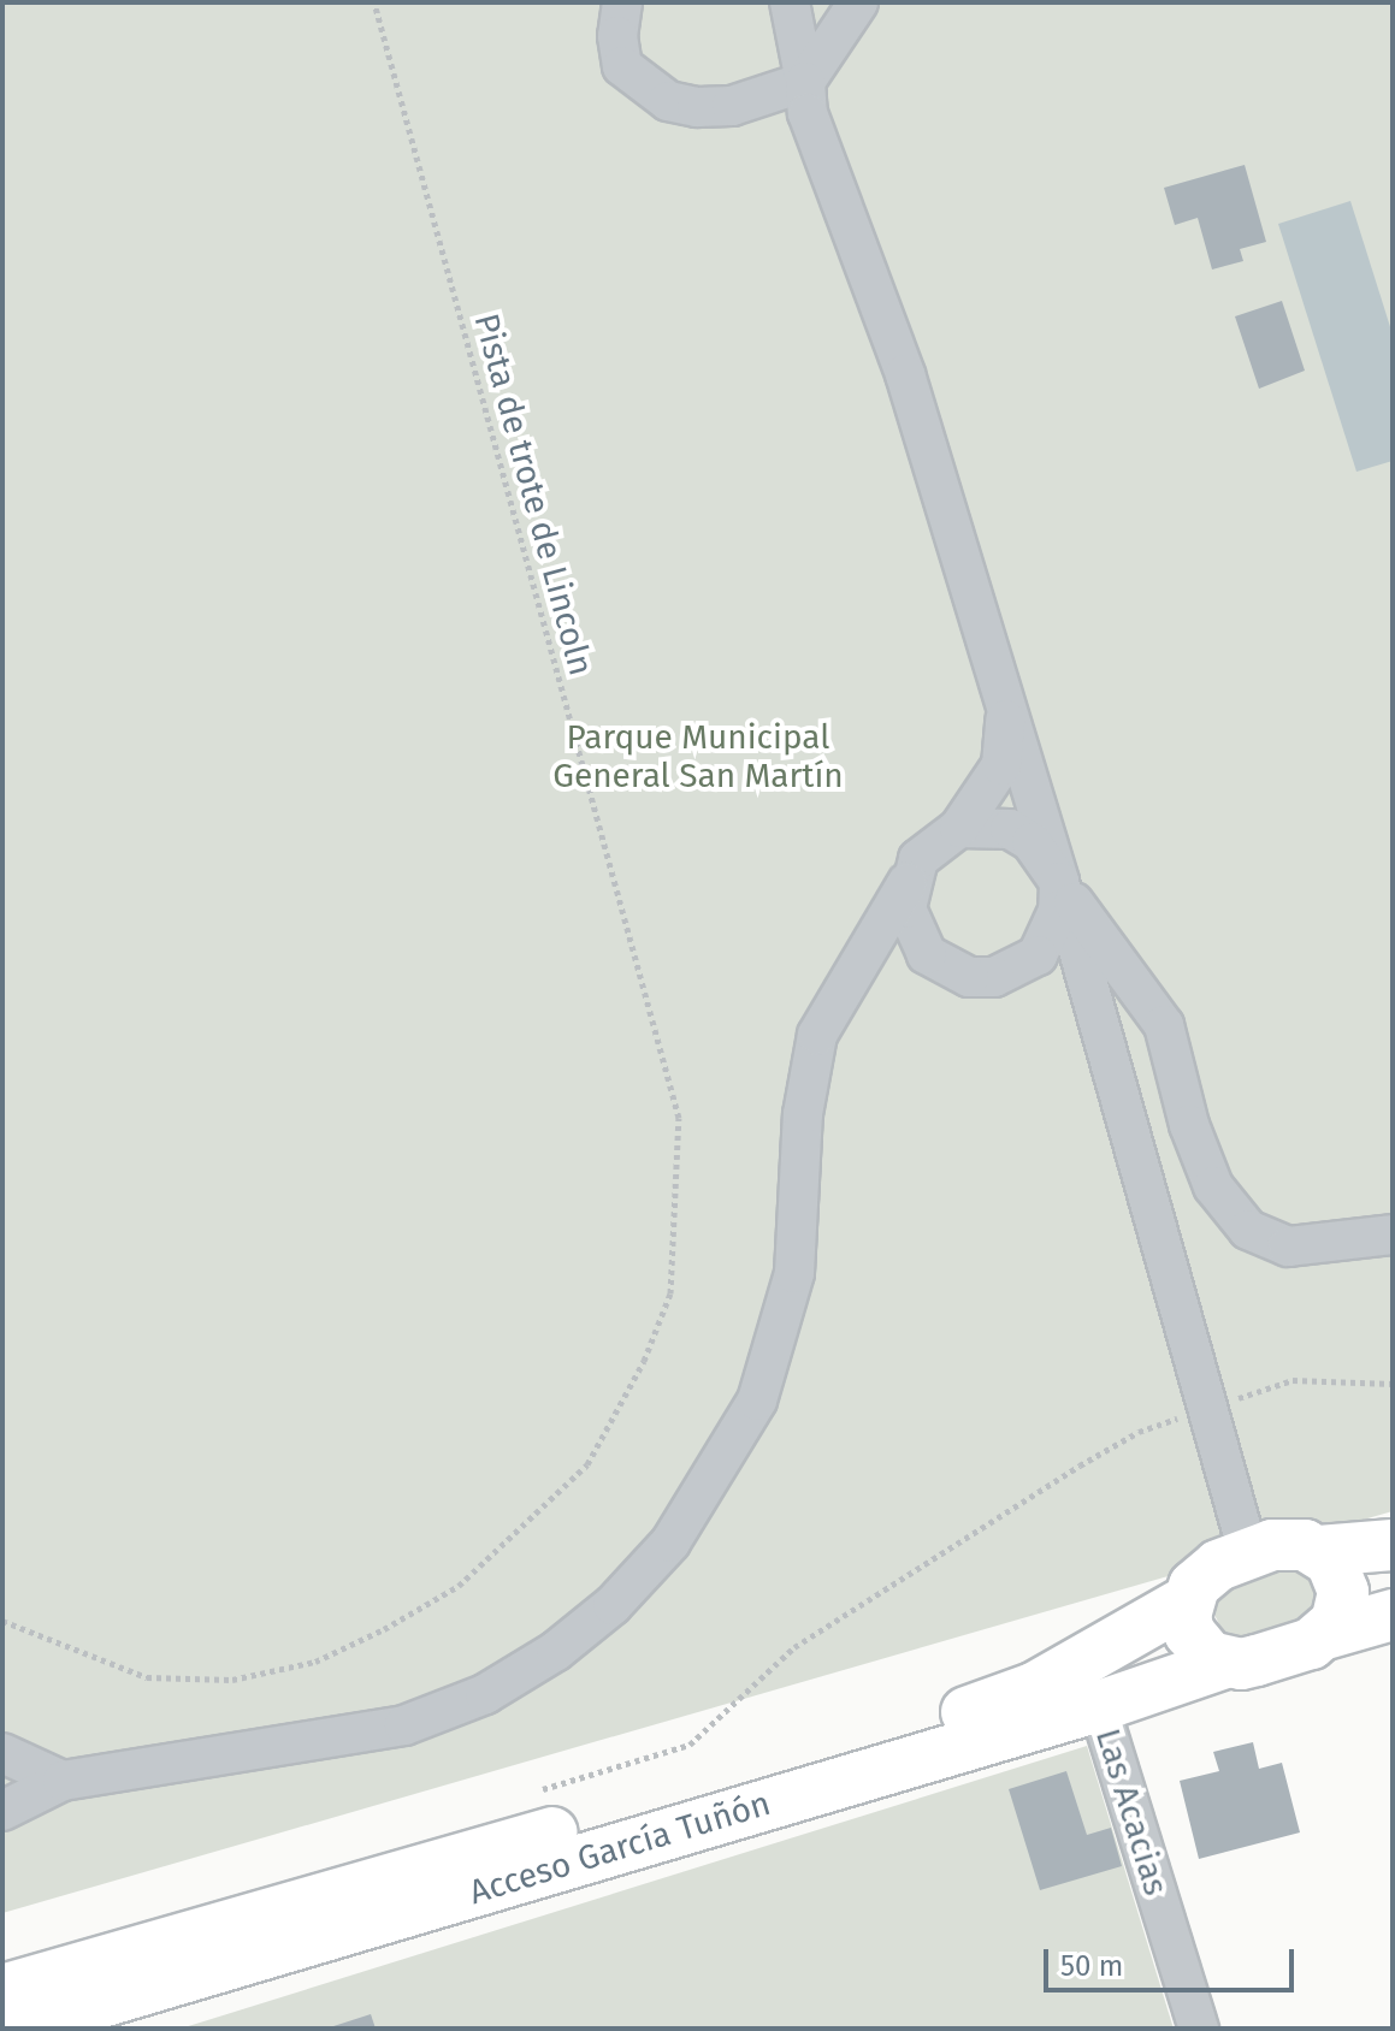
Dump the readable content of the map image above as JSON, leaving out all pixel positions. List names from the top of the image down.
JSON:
{
  "streets": {
    "main road": ["Acceso García Tuñón"],
    "street": ["Las Acacias"],
    "path": ["Pista de trote de Lincoln"]
  },
  "crossings": [
    ["Las Acacias", "Acceso García Tuñón"]
  ],
  "parks": ["Parque Municipal General San Martín"],
  "scale_bar": "50 m"
}
